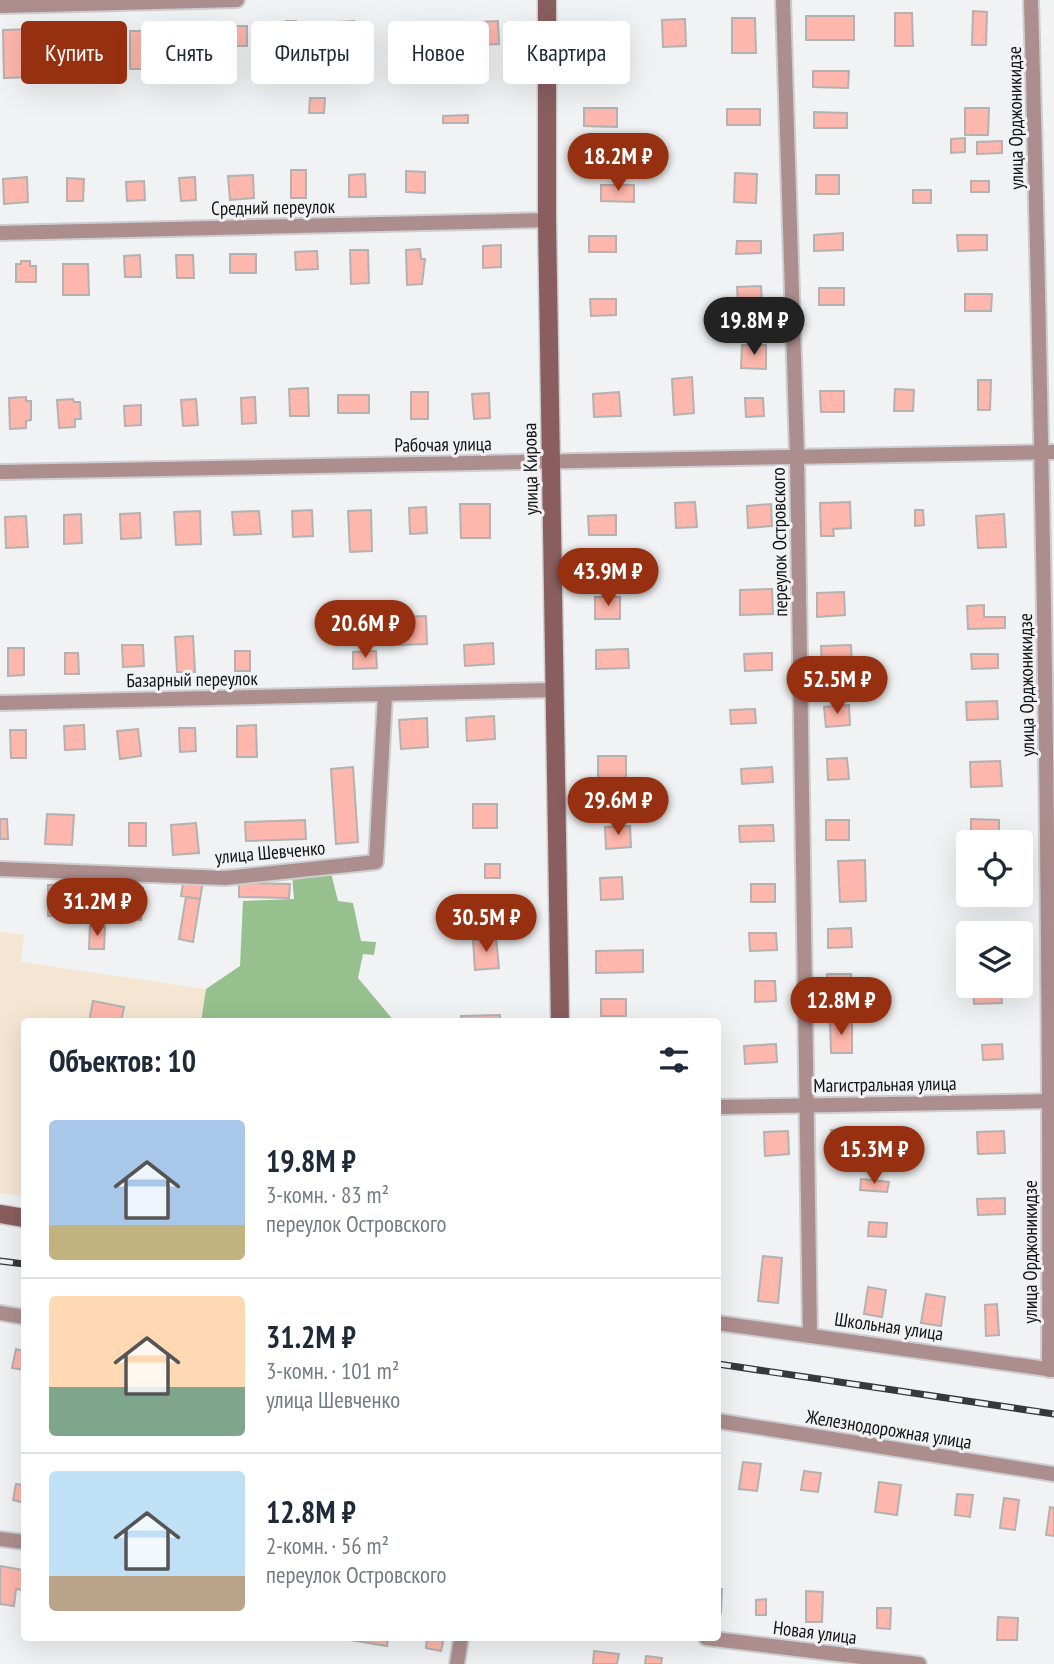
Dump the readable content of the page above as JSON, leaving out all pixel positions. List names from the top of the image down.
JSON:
{
  "streets": {
    "main road": ["улица Кирова"],
    "street": [
      "улица Орджоникидзе",
      "Средний переулок",
      "Рабочая улица",
      "переулок Островского",
      "Базарный переулок",
      "улица Шевченко",
      "Магистральная улица",
      "Школьная улица",
      "Железнодорожная улица",
      "Новая улица"
    ]
  },
  "crossings": [
    ["улица Орджоникидзе", "Рабочая улица"],
    ["улица Орджоникидзе", "Магистральная улица"],
    ["улица Орджоникидзе", "Школьная улица"],
    ["Средний переулок", "улица Кирова"],
    ["Рабочая улица", "улица Кирова"],
    ["Рабочая улица", "переулок Островского"],
    ["улица Кирова", "Базарный переулок"],
    ["переулок Островского", "Магистральная улица"],
    ["переулок Островского", "Школьная улица"],
    ["Базарный переулок", "улица Шевченко"]
  ],
  "page": {
    "chip": [
      "Купить",
      "Снять",
      "Фильтры",
      "Новое",
      "Квартира"
    ],
    "price": [
      "18.2M ₽",
      "19.8M ₽",
      "43.9M ₽",
      "20.6M ₽",
      "52.5M ₽",
      "29.6M ₽",
      "31.2M ₽",
      "30.5M ₽",
      "12.8M ₽",
      "15.3M ₽"
    ],
    "heading": "Объектов: 10",
    "list": [
      {
        "name": "19.8M ₽",
        "note": "3-комн. · 83 m² · переулок Островского"
      },
      {
        "name": "31.2M ₽",
        "note": "3-комн. · 101 m² · улица Шевченко"
      },
      {
        "name": "12.8M ₽",
        "note": "2-комн. · 56 m² · переулок Островского"
      }
    ]
  }
}
